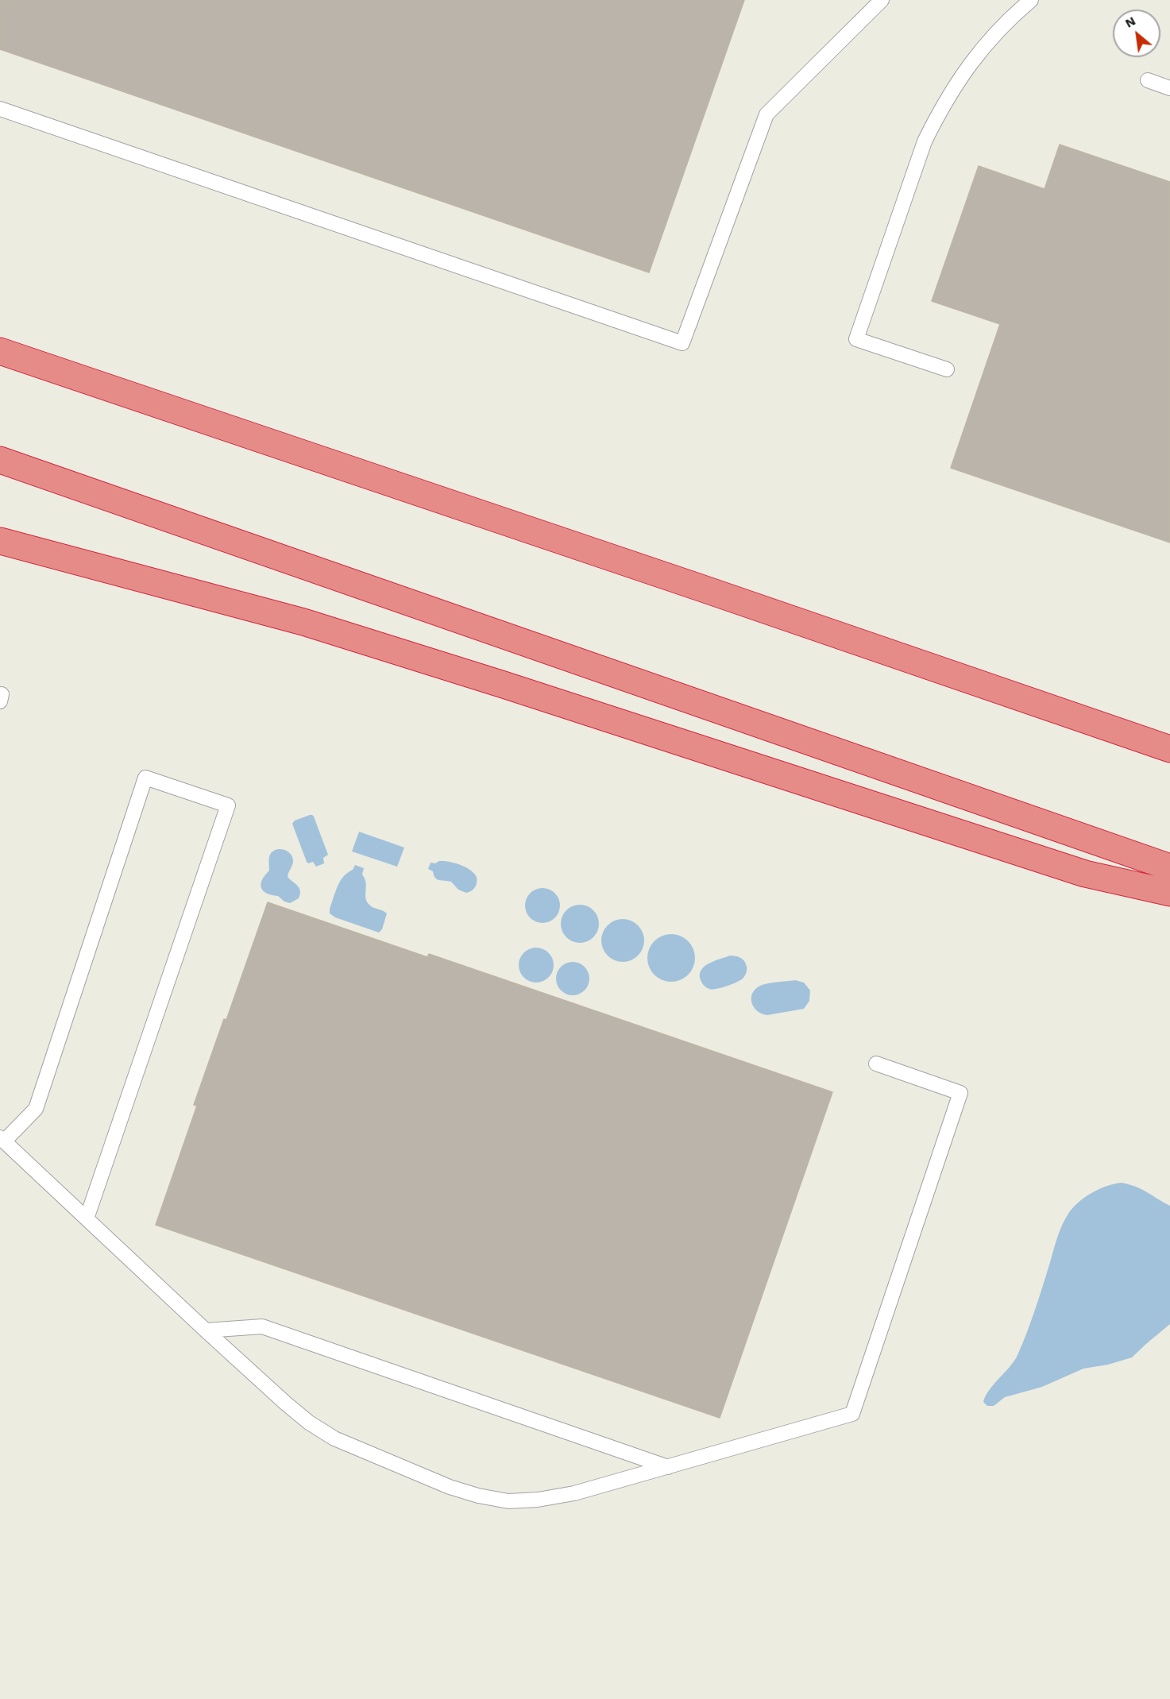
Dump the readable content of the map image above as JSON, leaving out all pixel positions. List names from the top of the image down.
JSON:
{
  "north": "top left"
}
